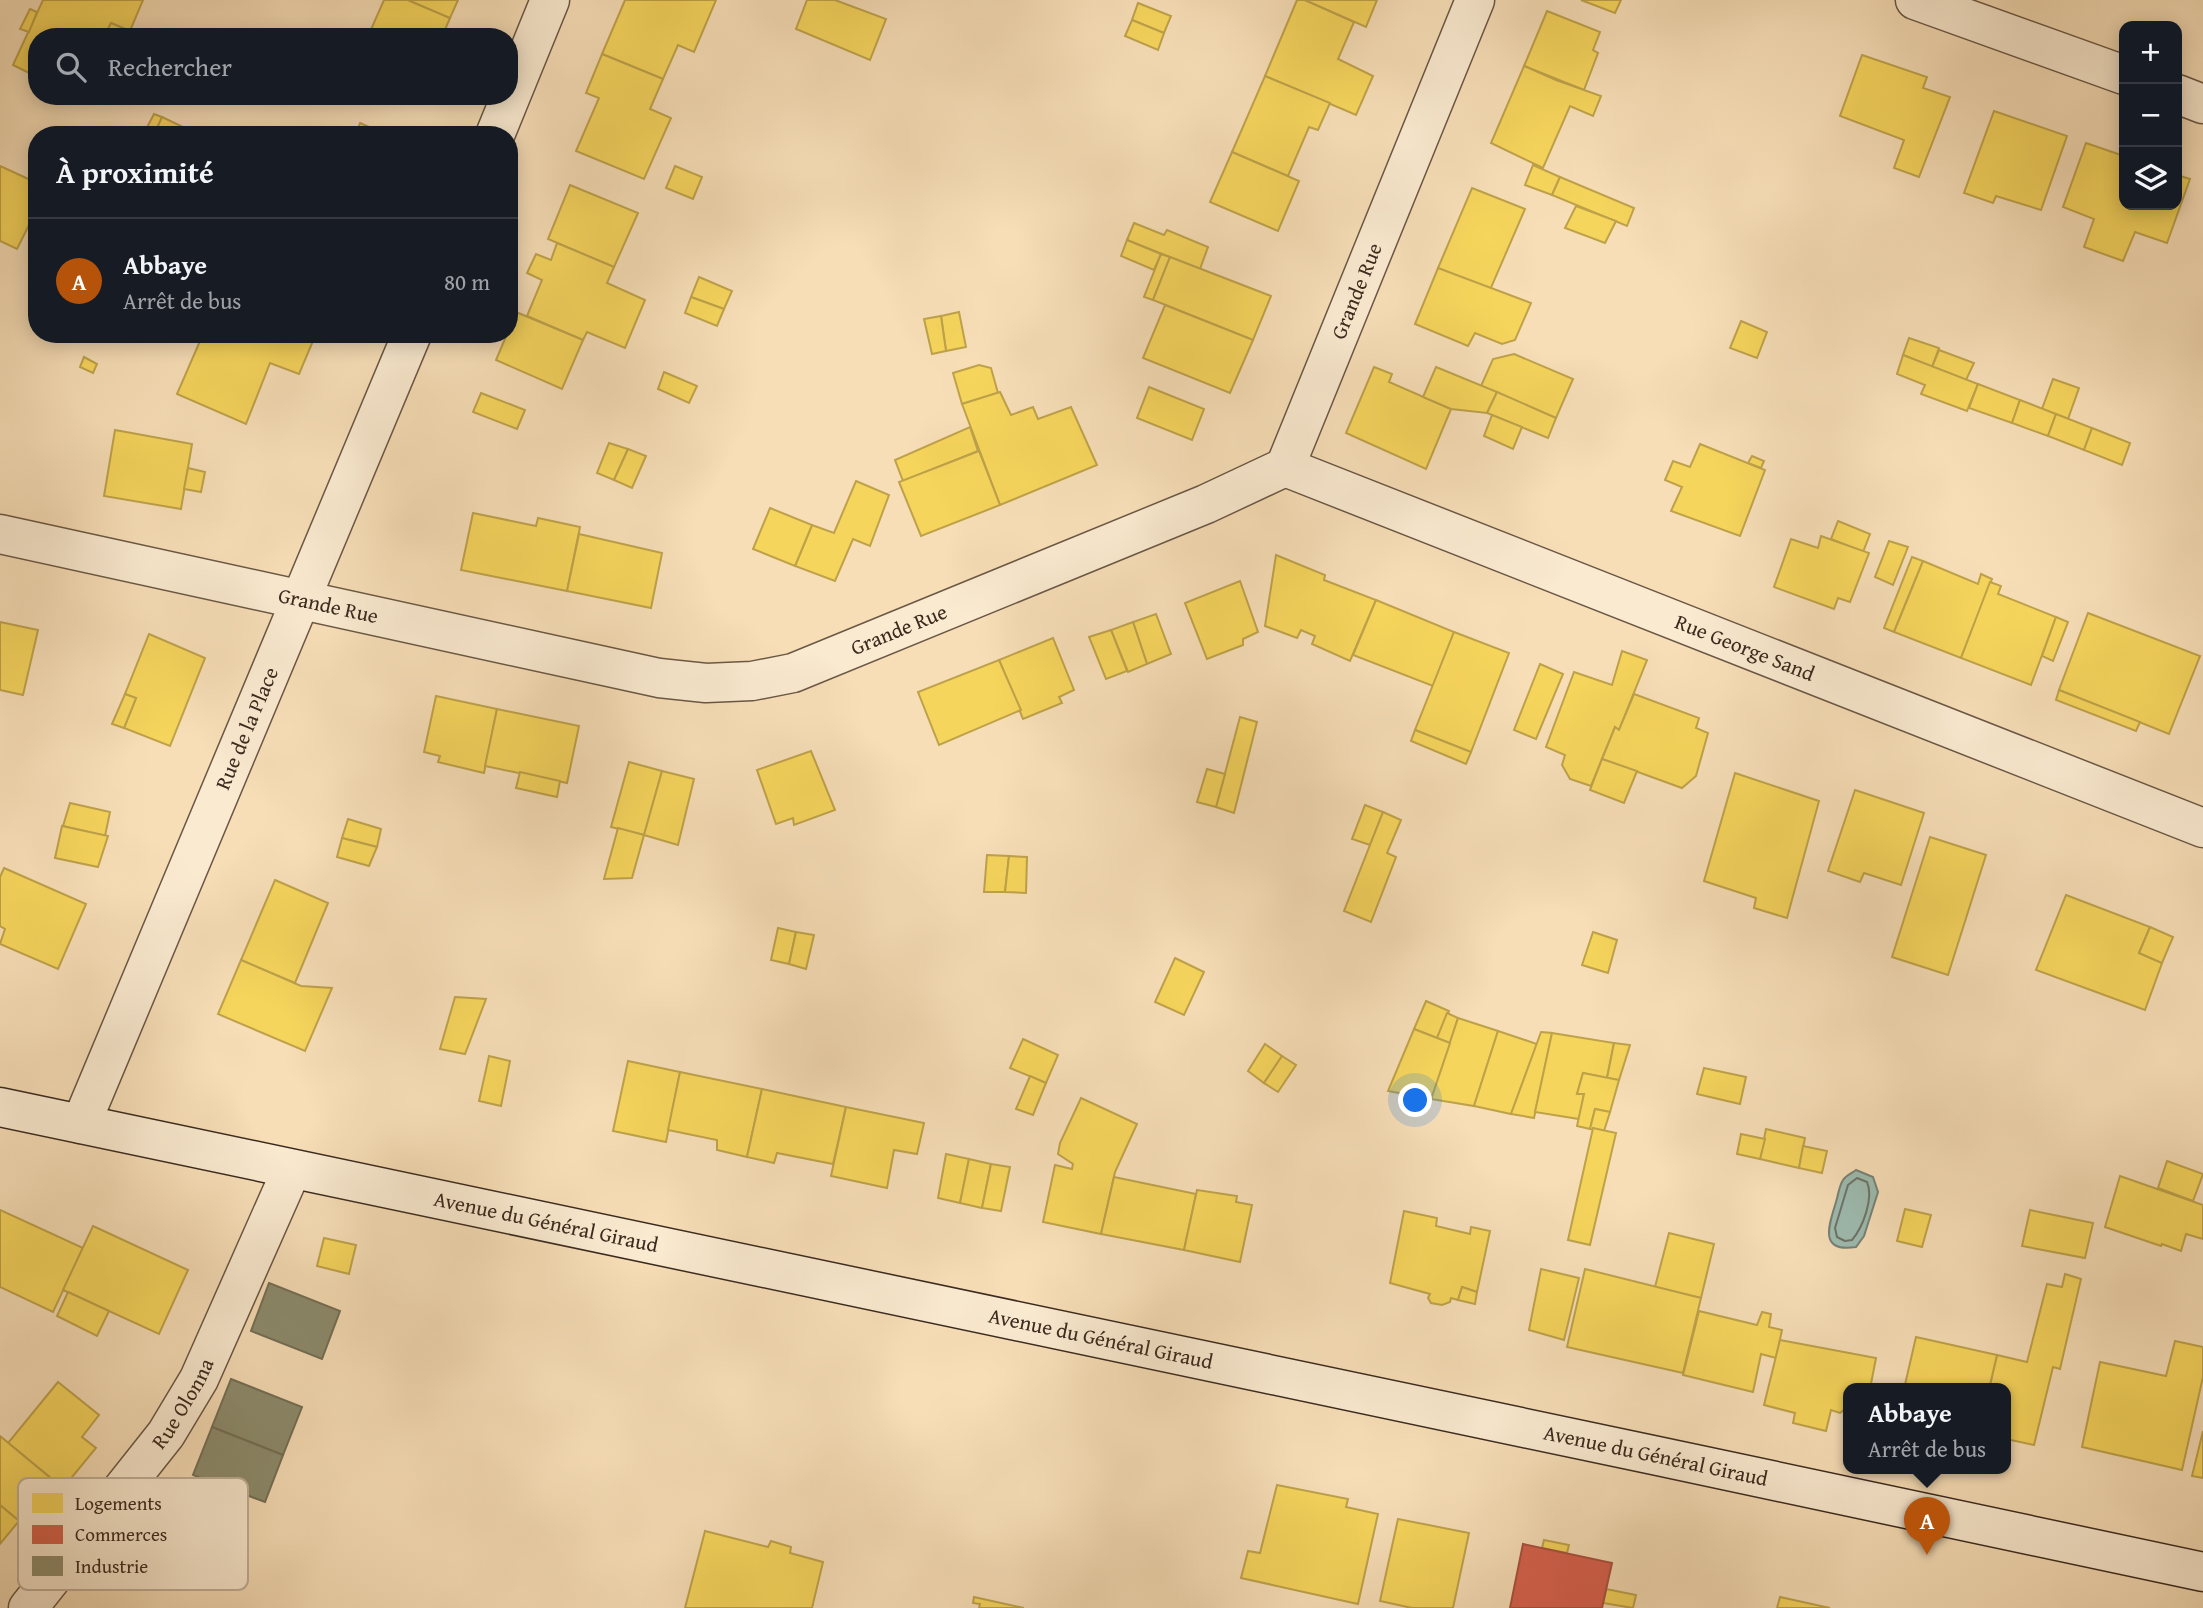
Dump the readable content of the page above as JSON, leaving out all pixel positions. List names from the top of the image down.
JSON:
{
  "streets": {
    "street": [
      "Grande Rue",
      "Rue George Sand",
      "Rue de la Place",
      "Avenue du Général Giraud",
      "Rue Olonna"
    ]
  },
  "crossings": [
    ["Grande Rue", "Rue George Sand"],
    ["Grande Rue", "Rue de la Place"],
    ["Rue de la Place", "Avenue du Général Giraud"],
    ["Avenue du Général Giraud", "Rue Olonna"]
  ],
  "legend": ["Logements", "Commerces", "Industrie"],
  "page": {
    "map_buttons": ["+", "−"],
    "search": "Rechercher",
    "heading": "À proximité",
    "list": [
      {
        "mark": "A",
        "name": "Abbaye",
        "note": "Arrêt de bus",
        "value": "80 m"
      }
    ],
    "popup": ["Abbaye", "Arrêt de bus"],
    "pins": "A"
  }
}
